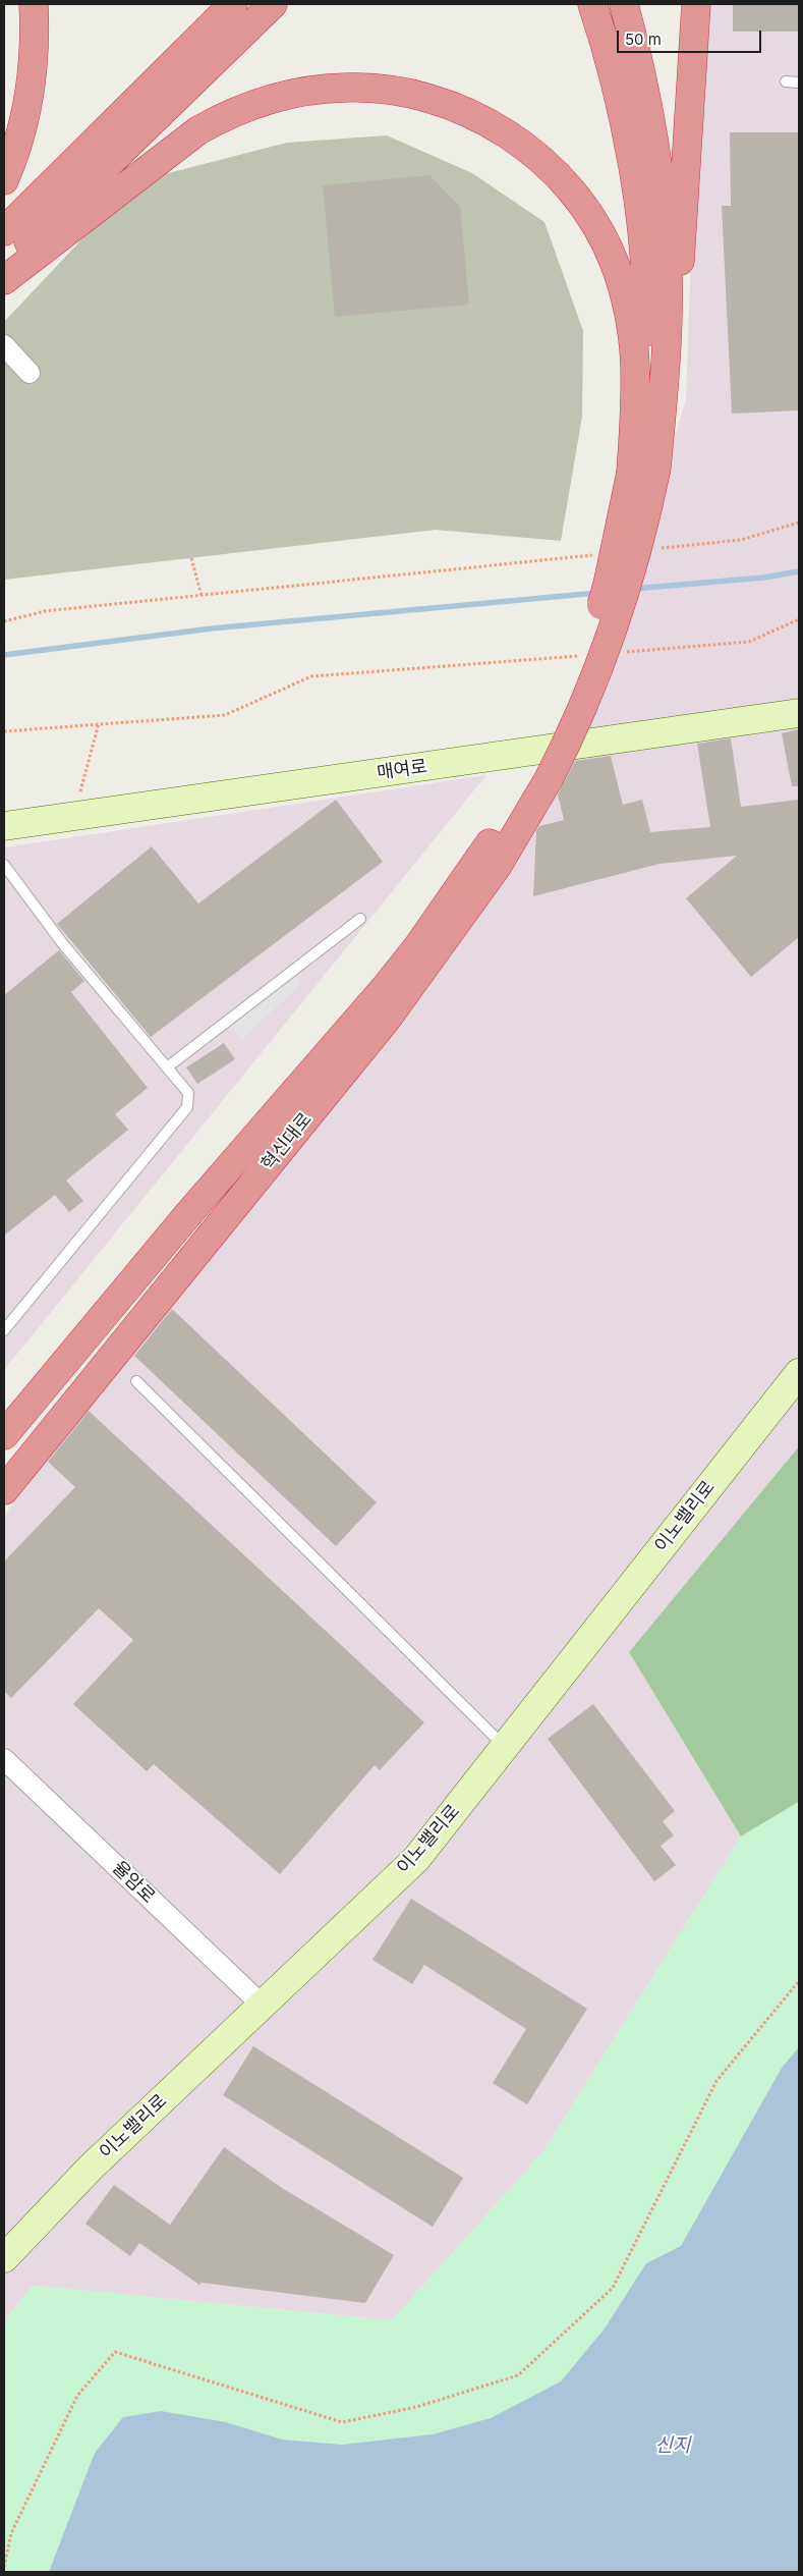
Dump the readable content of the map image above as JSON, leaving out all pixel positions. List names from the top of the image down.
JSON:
{
  "streets": {
    "highway": ["혁신대로"],
    "main road": ["매여로", "이노밸리로"],
    "street": ["율암로"]
  },
  "crossings": [
    ["이노밸리로", "율암로"]
  ],
  "water": ["신지"],
  "scale_bar": "50 m"
}
